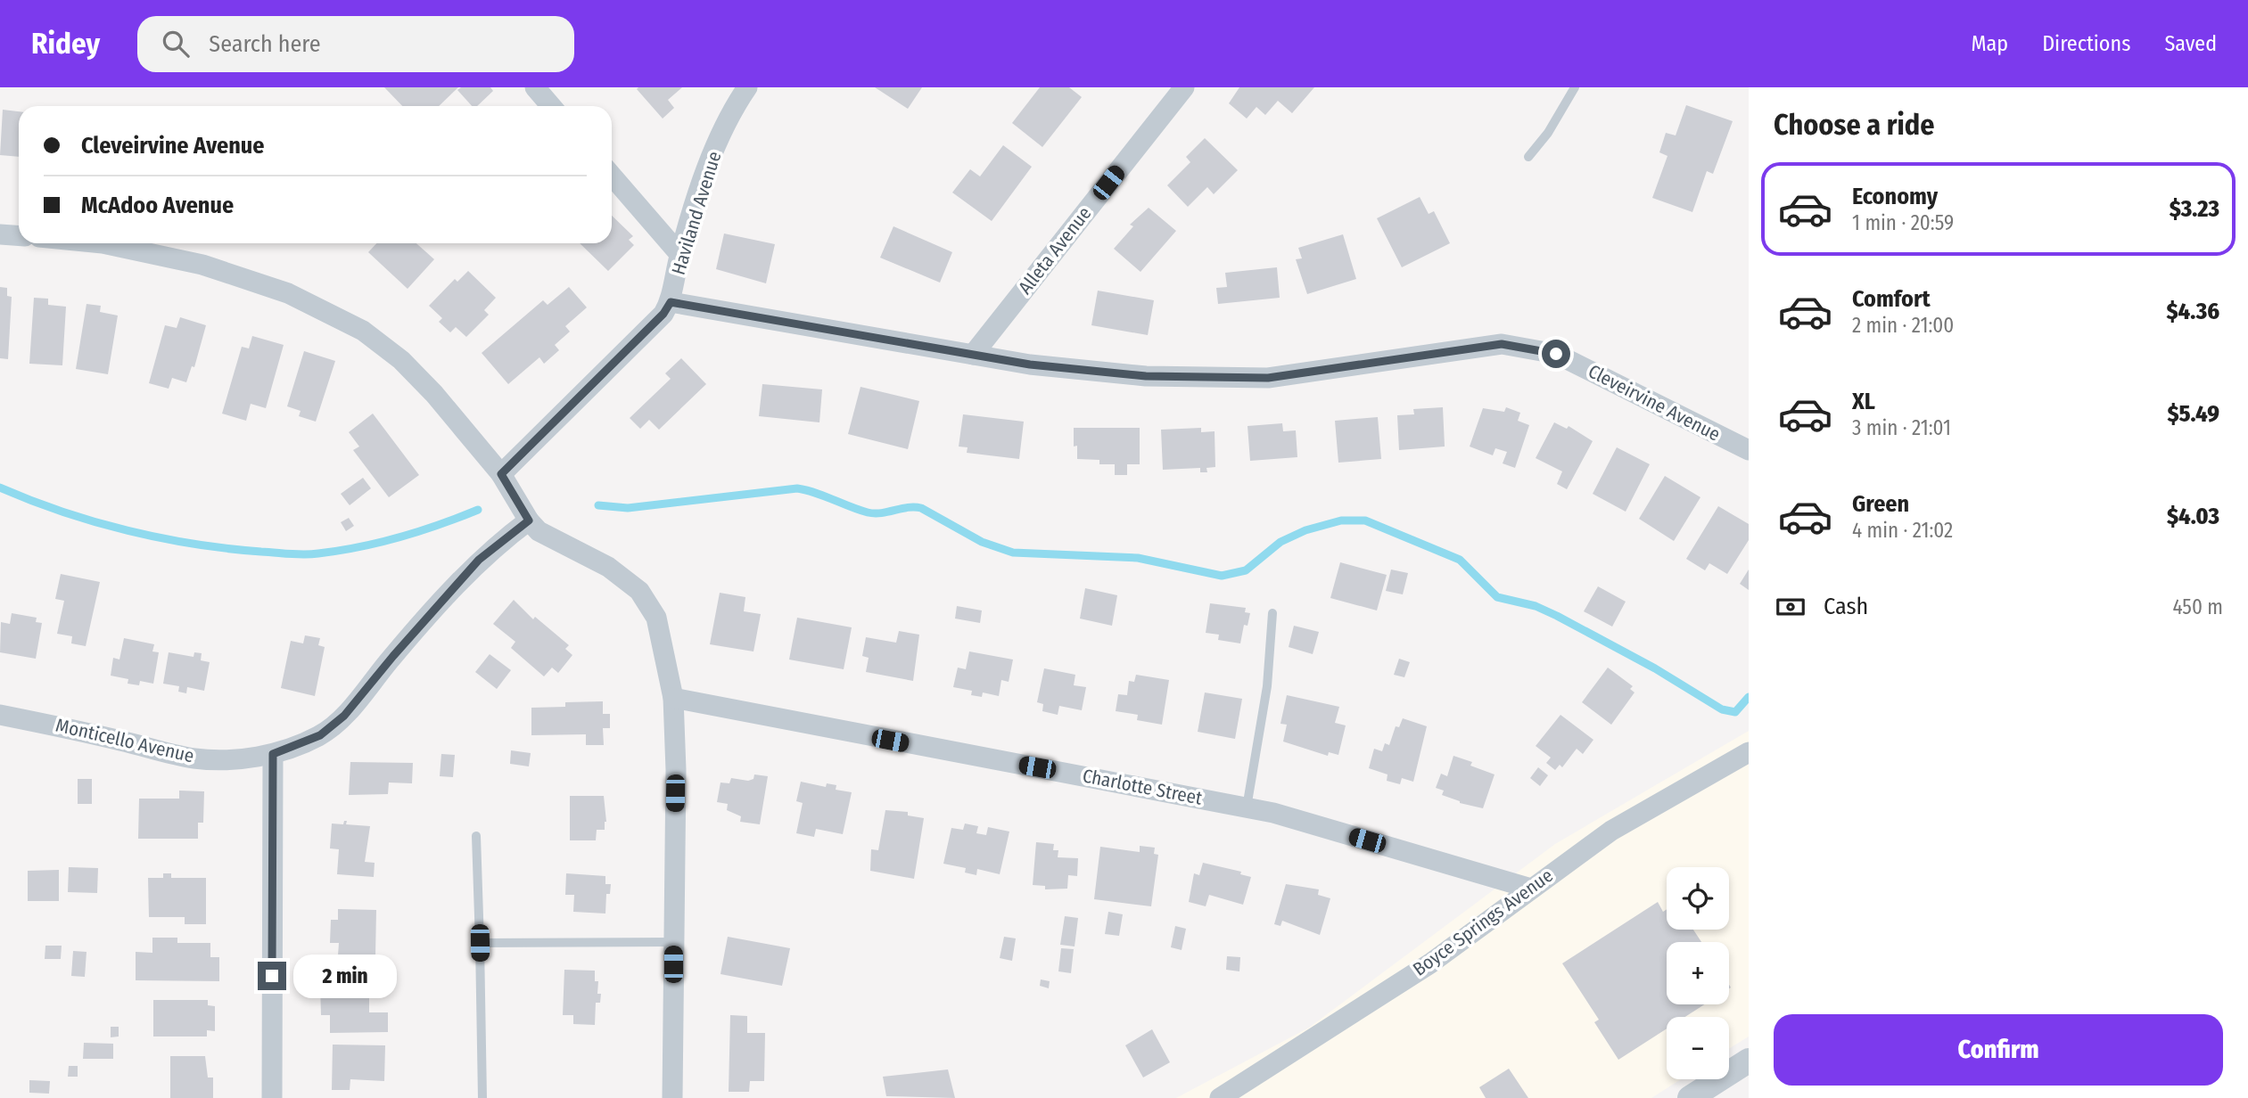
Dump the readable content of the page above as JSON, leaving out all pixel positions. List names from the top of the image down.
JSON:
{
  "streets": {
    "street": [
      "Haviland Avenue",
      "Alleta Avenue",
      "Cleveirvine Avenue",
      "Monticello Avenue",
      "Charlotte Street",
      "Boyce Springs Avenue"
    ]
  },
  "crossings": [
    ["Haviland Avenue", "Cleveirvine Avenue"],
    ["Alleta Avenue", "Cleveirvine Avenue"],
    ["Charlotte Street", "Boyce Springs Avenue"]
  ],
  "page": {
    "header": "Ridey",
    "search": "Search here",
    "nav": ["Map", "Directions", "Saved"],
    "heading": "Choose a ride",
    "banner": ["Cleveirvine Avenue", "McAdoo Avenue"],
    "list": [
      {
        "name": "Economy",
        "note": "1 min · 20:59",
        "value": "$3.23"
      },
      {
        "name": "Comfort",
        "note": "2 min · 21:00",
        "value": "$4.36"
      },
      {
        "name": "XL",
        "note": "3 min · 21:01",
        "value": "$5.49"
      },
      {
        "name": "Green",
        "note": "4 min · 21:02",
        "value": "$4.03"
      }
    ],
    "pay": ["Cash", "450 m"],
    "map_buttons": ["+", "−"],
    "bubble": "2 min",
    "buttons": "Confirm"
  }
}
